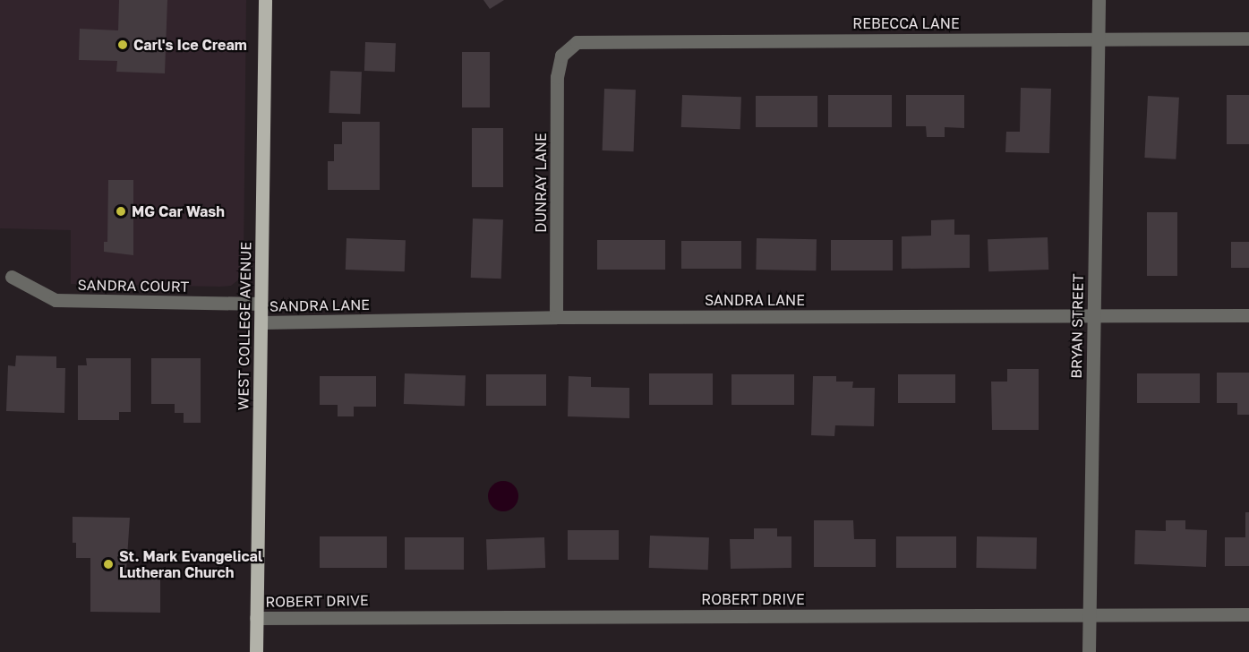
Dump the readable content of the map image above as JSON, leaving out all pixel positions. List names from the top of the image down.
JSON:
{
  "streets": {
    "main road": ["WEST COLLEGE AVENUE"],
    "street": [
      "REBECCA LANE",
      "DUNRAY LANE",
      "SANDRA COURT",
      "SANDRA LANE",
      "BRYAN STREET",
      "ROBERT DRIVE"
    ]
  },
  "crossings": [
    ["REBECCA LANE", "DUNRAY LANE"],
    ["REBECCA LANE", "BRYAN STREET"],
    ["DUNRAY LANE", "SANDRA LANE"],
    ["SANDRA COURT", "WEST COLLEGE AVENUE"],
    ["SANDRA LANE", "WEST COLLEGE AVENUE"],
    ["SANDRA LANE", "BRYAN STREET"],
    ["WEST COLLEGE AVENUE", "ROBERT DRIVE"],
    ["BRYAN STREET", "ROBERT DRIVE"]
  ],
  "places": ["Carl's Ice Cream", "MG Car Wash", "St. Mark Evangelical Lutheran Church"]
}
